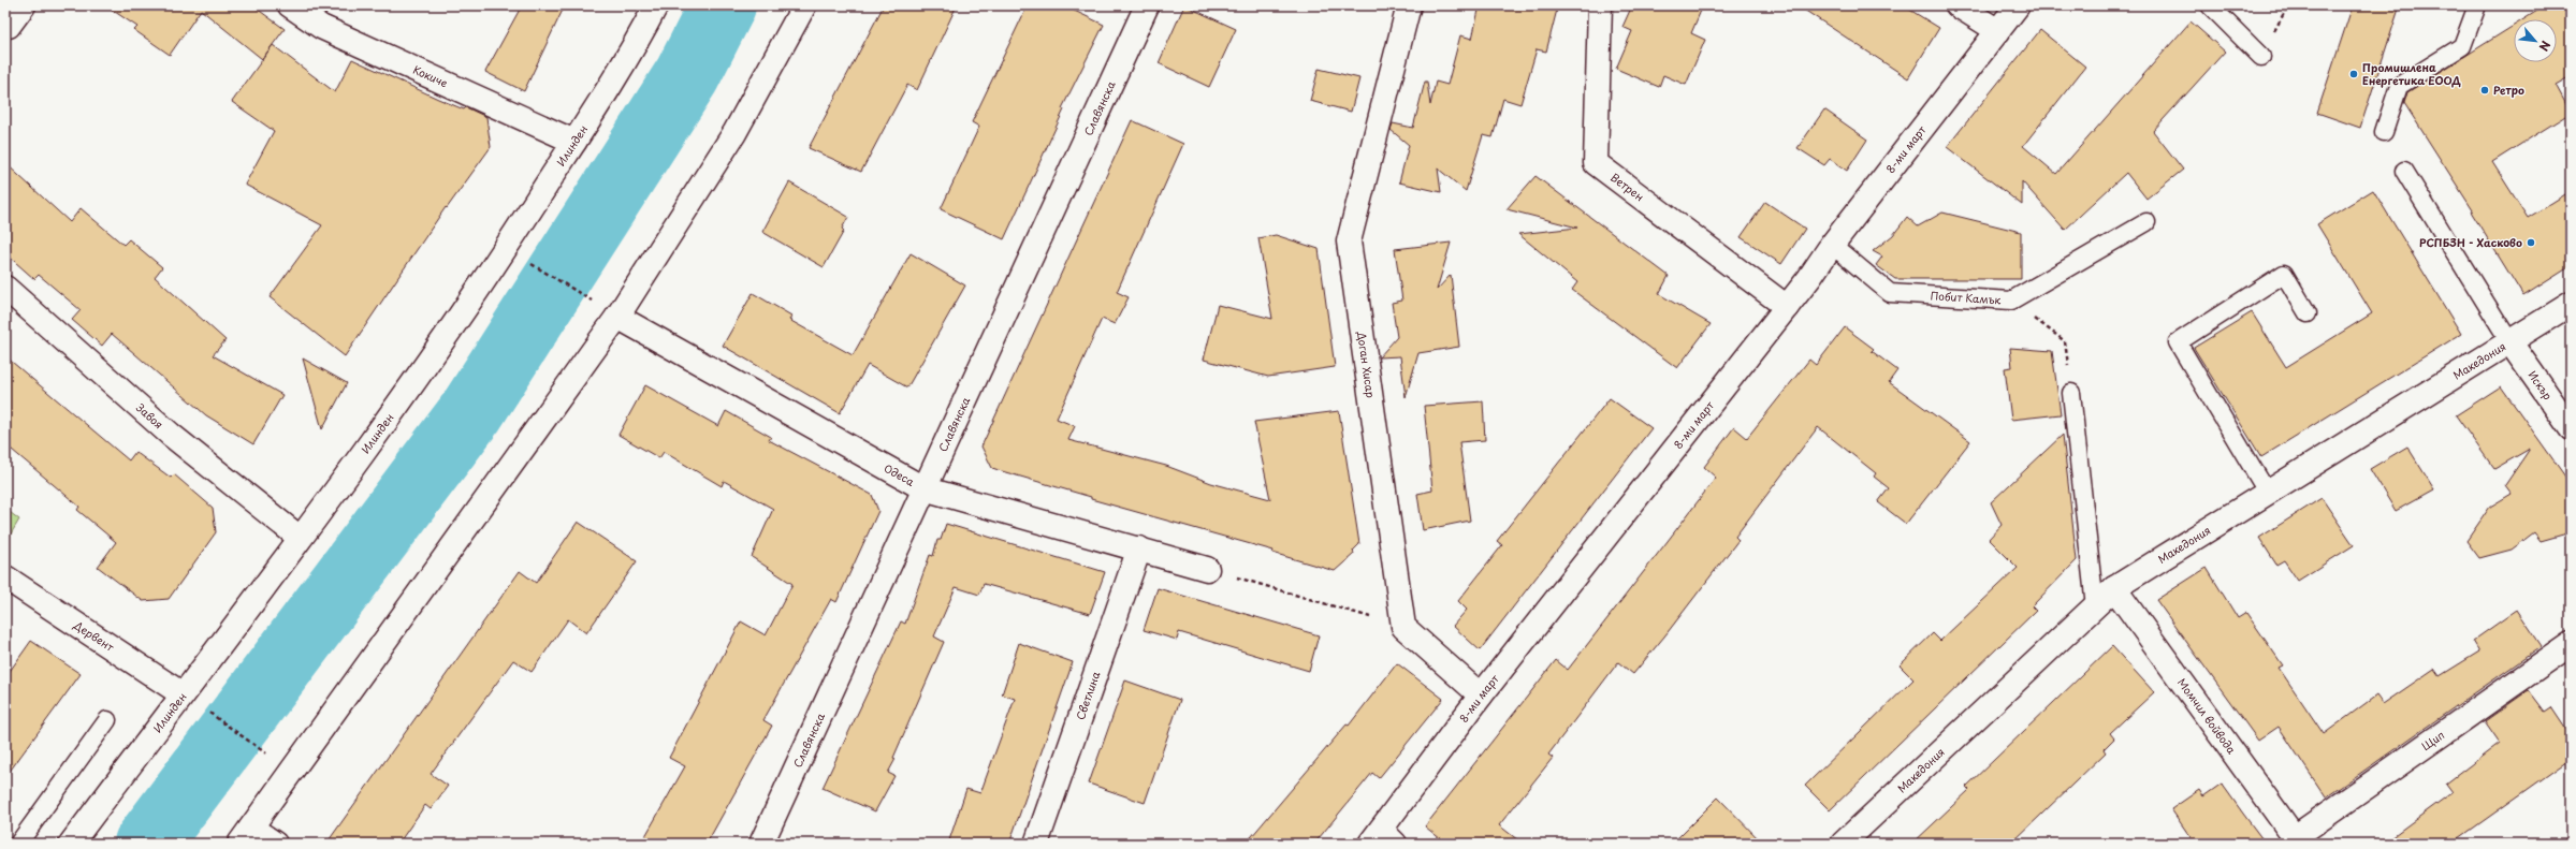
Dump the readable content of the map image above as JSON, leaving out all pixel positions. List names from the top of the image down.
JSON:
{
  "streets": {
    "street": [
      "Кокиче",
      "Славянска",
      "Илинден",
      "8-ми март",
      "Ветрен",
      "Македония",
      "Доган Хисар",
      "Искър",
      "Завоя",
      "Одеса",
      "Дервент",
      "Светлина",
      "Момчил войвода",
      "Щип"
    ],
    "lane": ["Побит Камък"]
  },
  "crossings": [
    ["Кокиче", "Илинден"],
    ["Славянска", "Одеса"],
    ["Илинден", "Завоя"],
    ["Илинден", "Дервент"],
    ["8-ми март", "Ветрен"],
    ["8-ми март", "Побит Камък"],
    ["Македония", "Искър"],
    ["Македония", "Момчил войвода"],
    ["Одеса", "Светлина"],
    ["Момчил войвода", "Щип"]
  ],
  "places": ["Промишлена Енергетика ЕООД", "Ретро", "РСПБЗН - Хасково"],
  "north": "bottom right"
}
